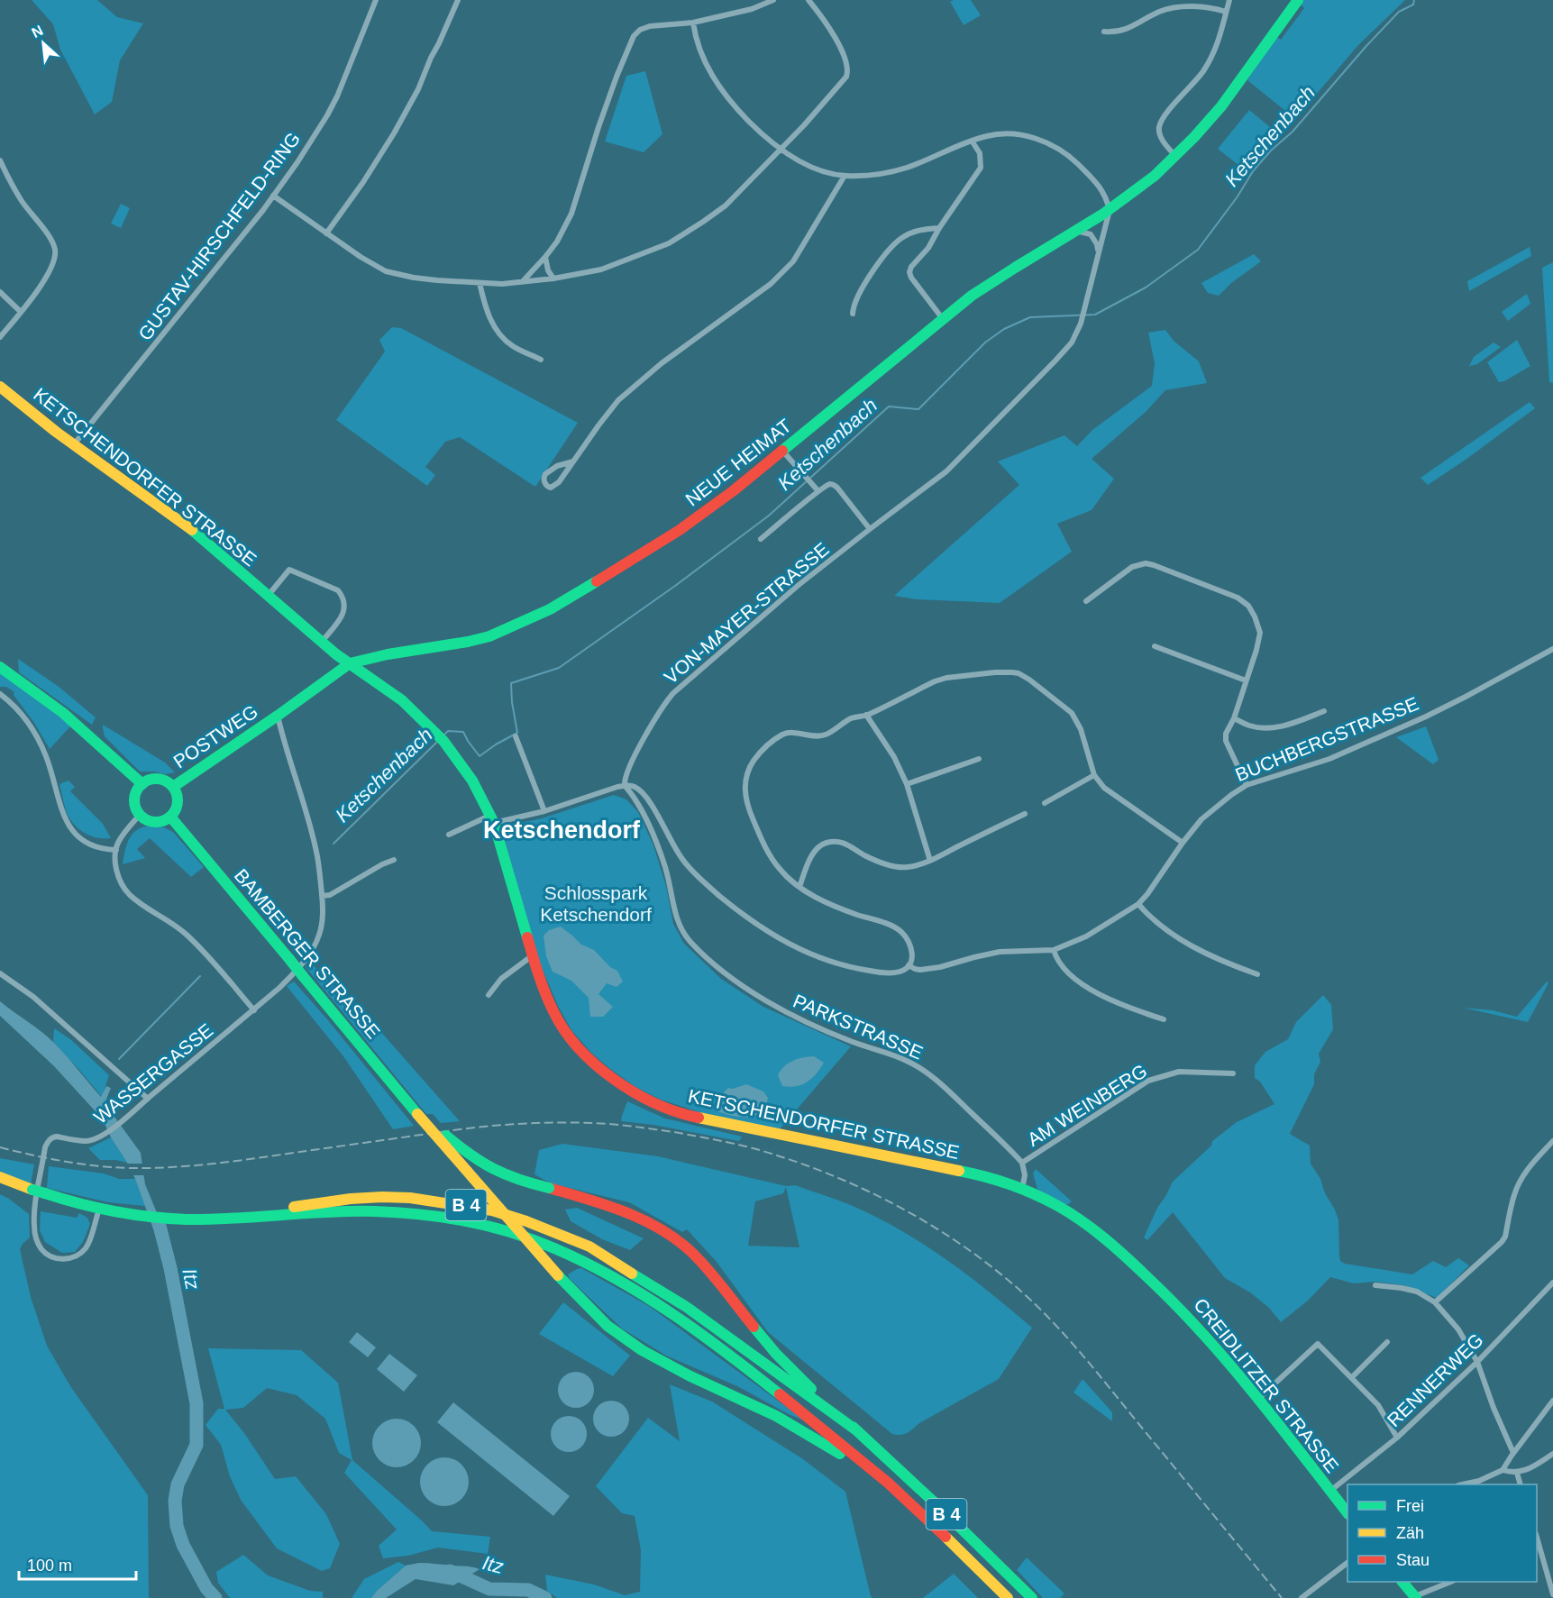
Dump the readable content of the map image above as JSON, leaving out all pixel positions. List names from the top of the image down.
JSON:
{
  "streets": {
    "main road": [
      "NEUE HEIMAT",
      "KETSCHENDORFER STRASSE",
      "POSTWEG",
      "BAMBERGER STRASSE",
      "B 4",
      "CREIDLITZER STRASSE"
    ],
    "street": [
      "GUSTAV-HIRSCHFELD-RING",
      "VON-MAYER-STRASSE",
      "BUCHBERGSTRASSE",
      "PARKSTRASSE",
      "WASSERGASSE",
      "AM WEINBERG",
      "RENNERWEG"
    ]
  },
  "crossings": [
    ["GUSTAV-HIRSCHFELD-RING", "KETSCHENDORFER STRASSE"],
    ["NEUE HEIMAT", "KETSCHENDORFER STRASSE"],
    ["NEUE HEIMAT", "VON-MAYER-STRASSE"],
    ["NEUE HEIMAT", "POSTWEG"],
    ["KETSCHENDORFER STRASSE", "POSTWEG"],
    ["KETSCHENDORFER STRASSE", "CREIDLITZER STRASSE"],
    ["VON-MAYER-STRASSE", "BUCHBERGSTRASSE"],
    ["VON-MAYER-STRASSE", "PARKSTRASSE"],
    ["POSTWEG", "BAMBERGER STRASSE"],
    ["POSTWEG", "WASSERGASSE"],
    ["BUCHBERGSTRASSE", "PARKSTRASSE"],
    ["PARKSTRASSE", "AM WEINBERG"],
    ["WASSERGASSE", "B 4"],
    ["RENNERWEG", "CREIDLITZER STRASSE"]
  ],
  "districts": ["Ketschendorf"],
  "water": ["Ketschenbach", "Itz"],
  "parks": ["Schlosspark Ketschendorf"],
  "legend": ["Frei", "Zäh", "Stau"],
  "scale_bar": "100 m",
  "north": "top left"
}
